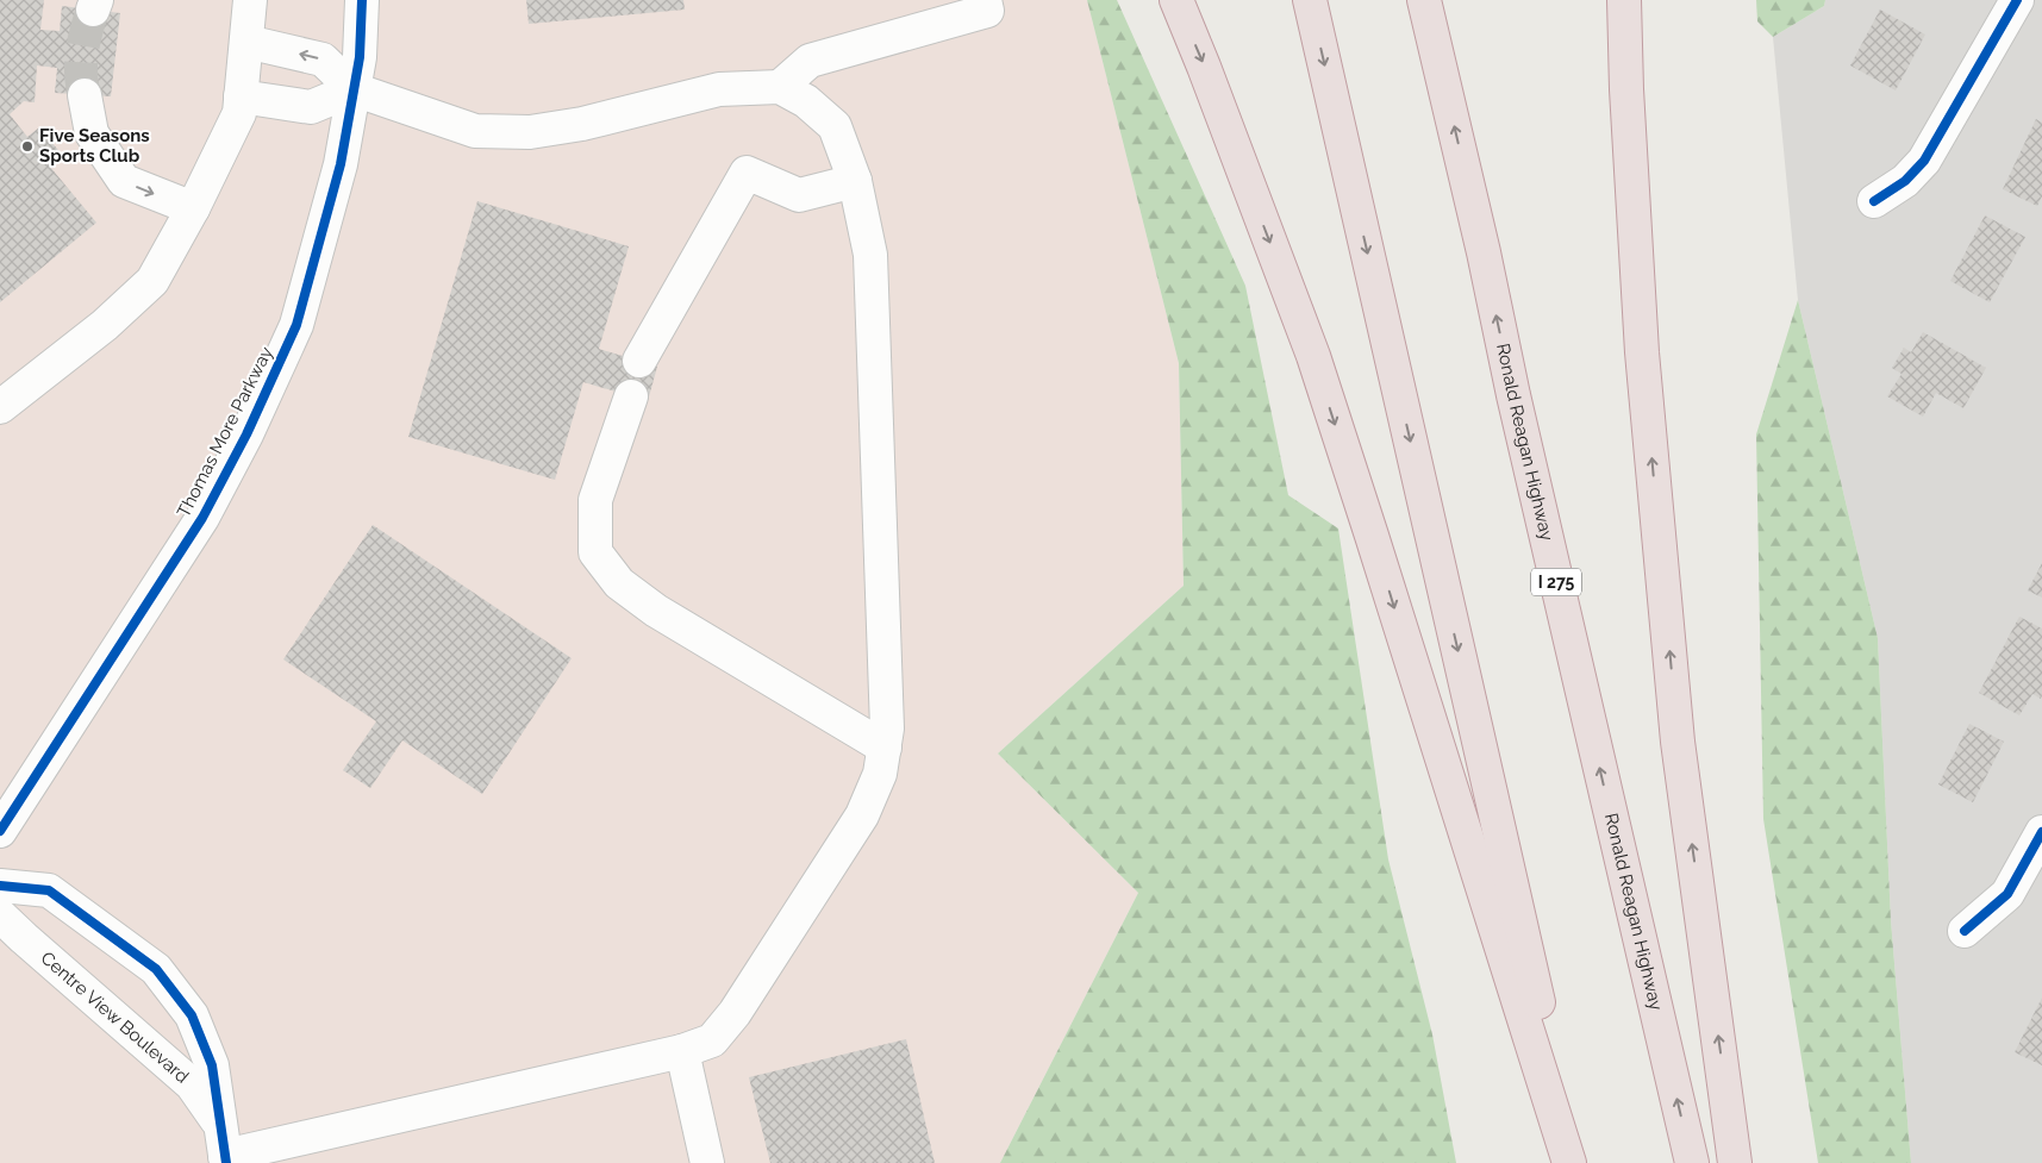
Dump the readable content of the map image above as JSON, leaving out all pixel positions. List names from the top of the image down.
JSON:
{
  "streets": {
    "highway": ["Ronald Reagan Highway", "I 275"],
    "street": ["Thomas More Parkway", "Centre View Boulevard"]
  },
  "places": ["Five Seasons Sports Club"]
}
